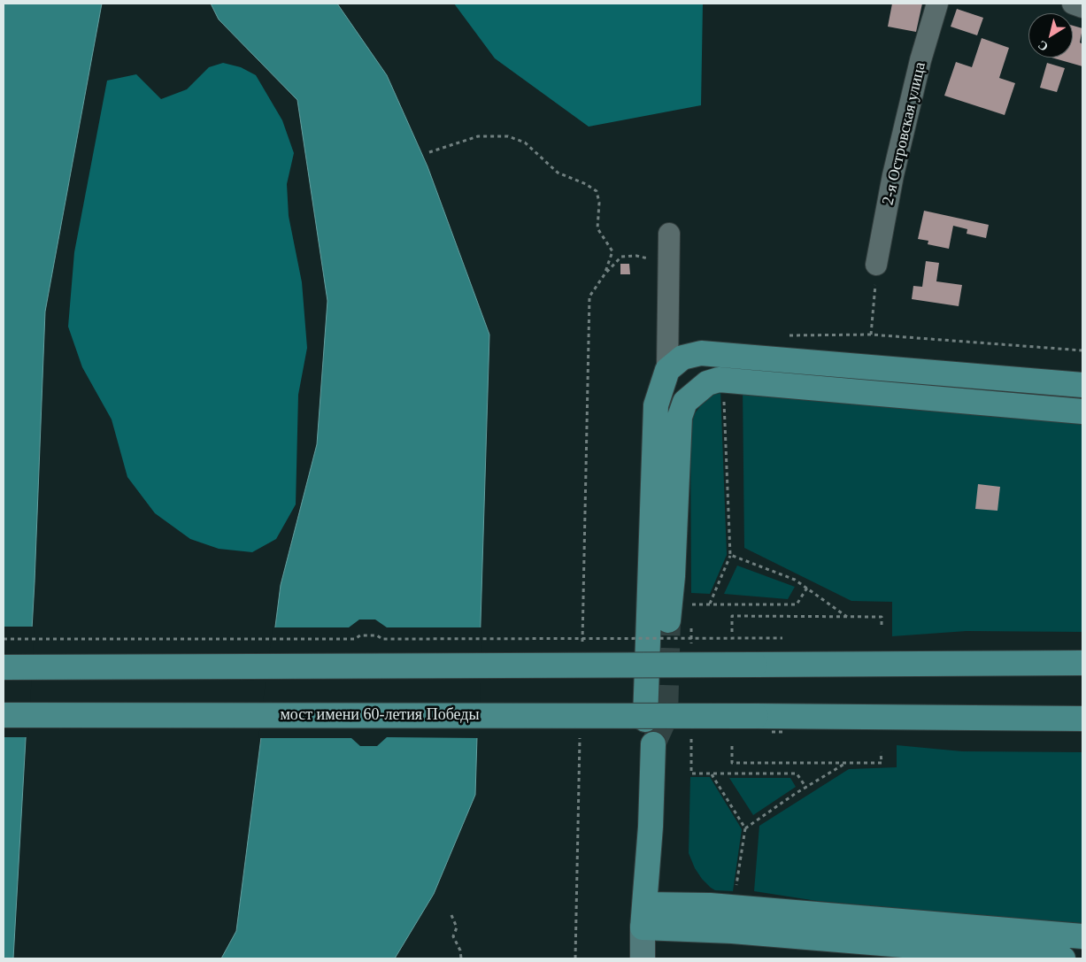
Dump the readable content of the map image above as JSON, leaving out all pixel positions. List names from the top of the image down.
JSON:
{
  "streets": {
    "main road": ["мост имени 60-летия Победы"],
    "street": ["2-я Островская улица"]
  },
  "north": "bottom left"
}
